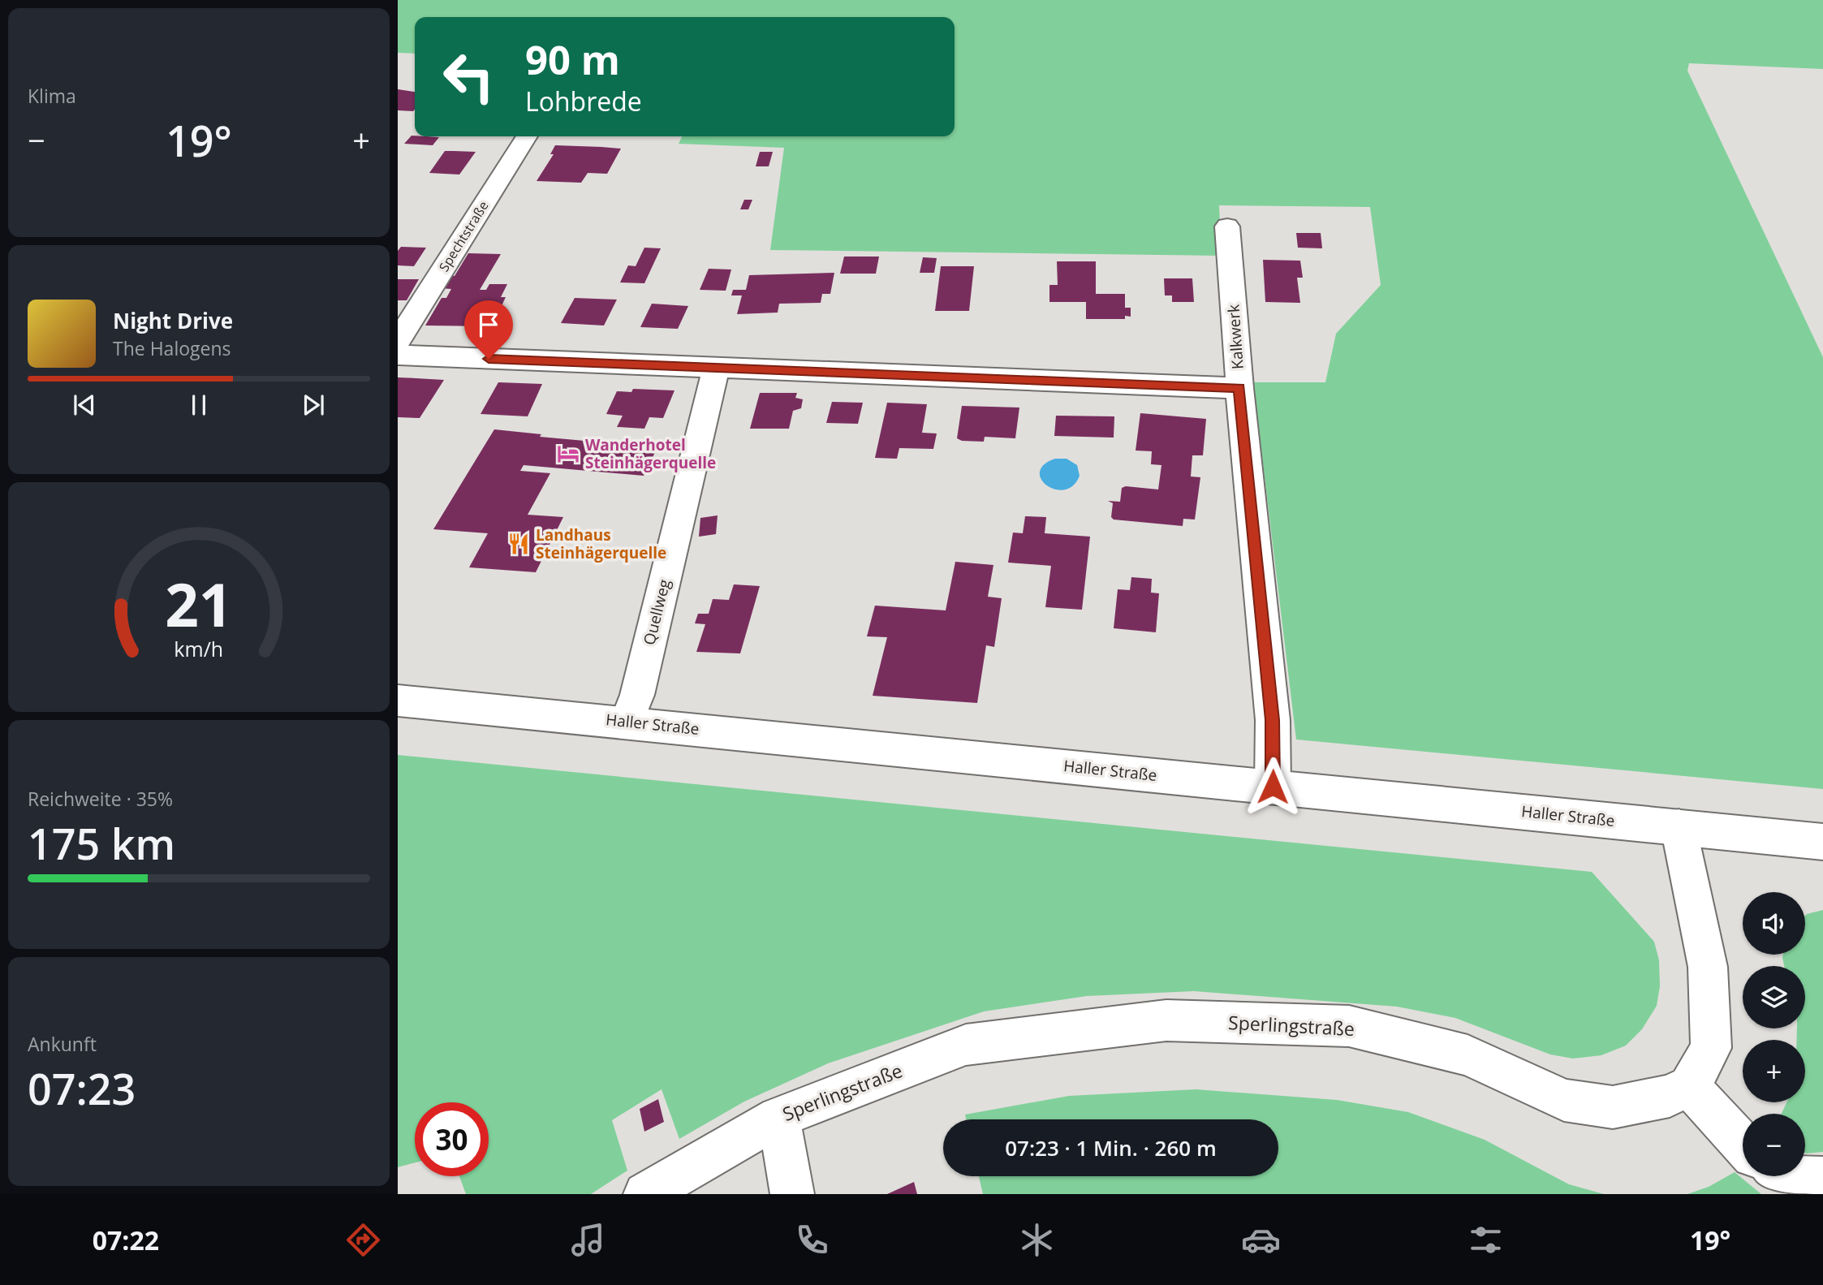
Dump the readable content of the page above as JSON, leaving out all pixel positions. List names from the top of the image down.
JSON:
{
  "streets": {
    "street": [
      "Spechtstraße",
      "Kalkwerk",
      "Quellweg",
      "Haller Straße",
      "Sperlingstraße"
    ]
  },
  "crossings": [
    ["Kalkwerk", "Haller Straße"],
    ["Quellweg", "Haller Straße"]
  ],
  "places": {
    "hotel": ["Wanderhotel Steinhägerquelle"],
    "restaurant": ["Landhaus Steinhägerquelle"]
  },
  "page": {
    "tile": [
      "Klima",
      ["Reichweite · 35%", "175 km"],
      ["Ankunft", "07:23"]
    ],
    "turn": ["90 m", "Lohbrede"],
    "heat": ["−", "19°", "+"],
    "song": ["Night Drive", "The Halogens"],
    "map_buttons": ["+", "−"],
    "limit": "30",
    "trip": "07:23 · 1 Min. · 260 m",
    "tabs": ["07:22", "19°"],
    "gauge": ["21", "km/h"]
  }
}
